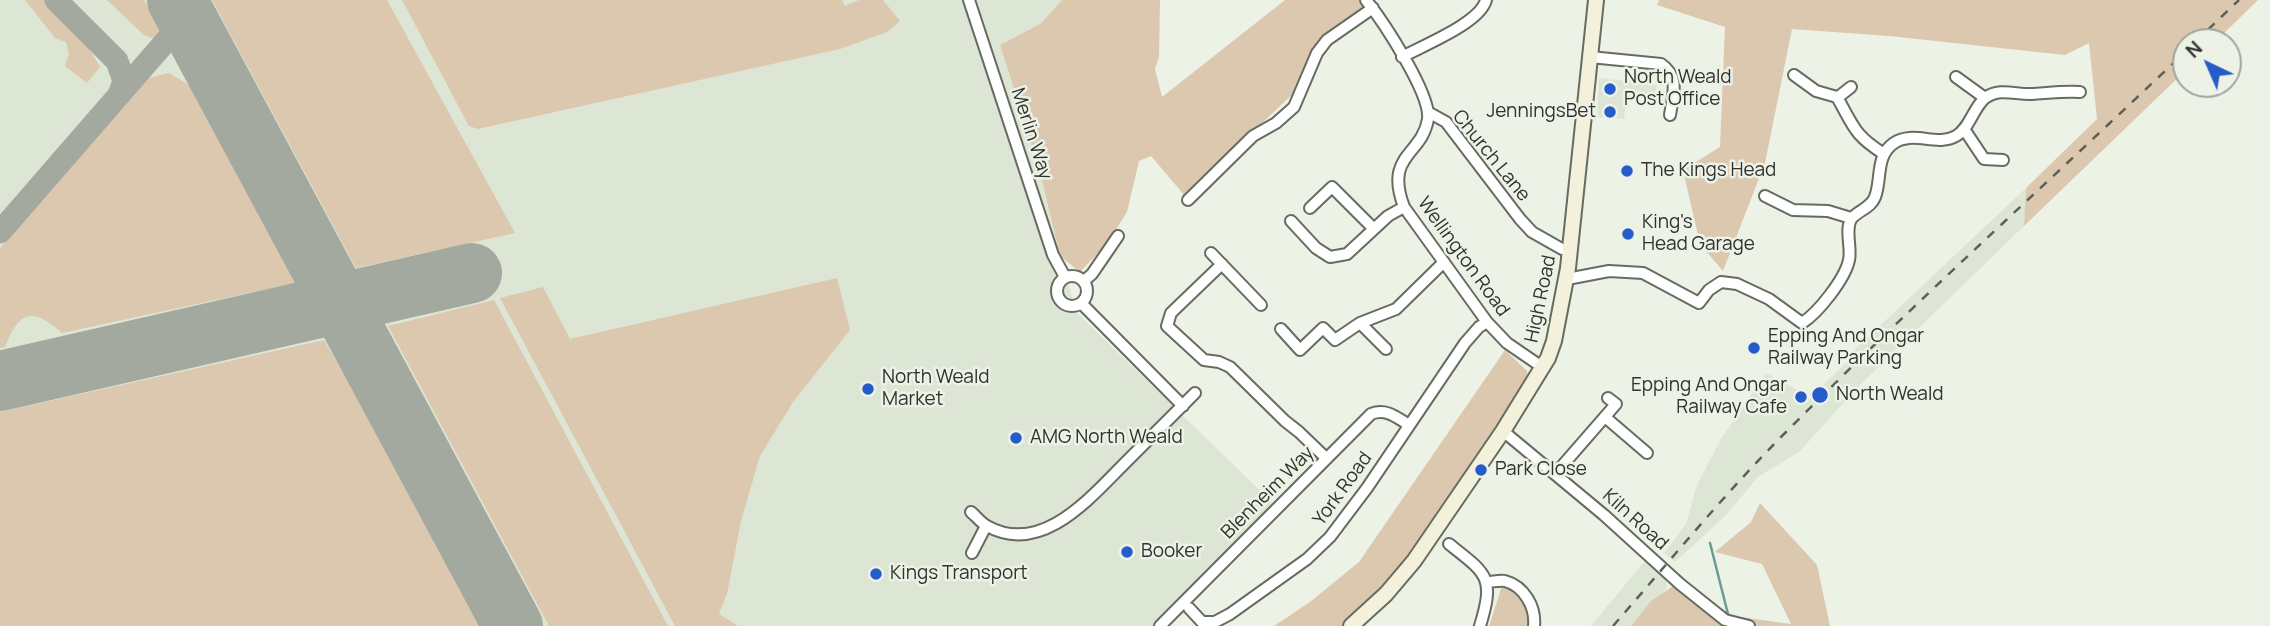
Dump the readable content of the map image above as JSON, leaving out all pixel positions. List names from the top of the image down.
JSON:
{
  "streets": {
    "main road": ["High Road"],
    "street": [
      "Merlin Way",
      "Church Lane",
      "Wellington Road",
      "York Road",
      "Blenheim Way",
      "Kiln Road"
    ]
  },
  "crossings": [
    ["Church Lane", "Wellington Road"],
    ["Wellington Road", "High Road"],
    ["Wellington Road", "York Road"],
    ["High Road", "Kiln Road"],
    ["York Road", "Blenheim Way"]
  ],
  "places": [
    "North Weald Post Office",
    "JenningsBet",
    "The Kings Head",
    "King's Head Garage",
    "Epping And Ongar Railway Parking",
    "North Weald Market",
    "North Weald",
    "Epping And Ongar Railway Cafe",
    "AMG North Weald",
    "Park Close",
    "Booker",
    "Kings Transport"
  ],
  "north": "top left"
}
